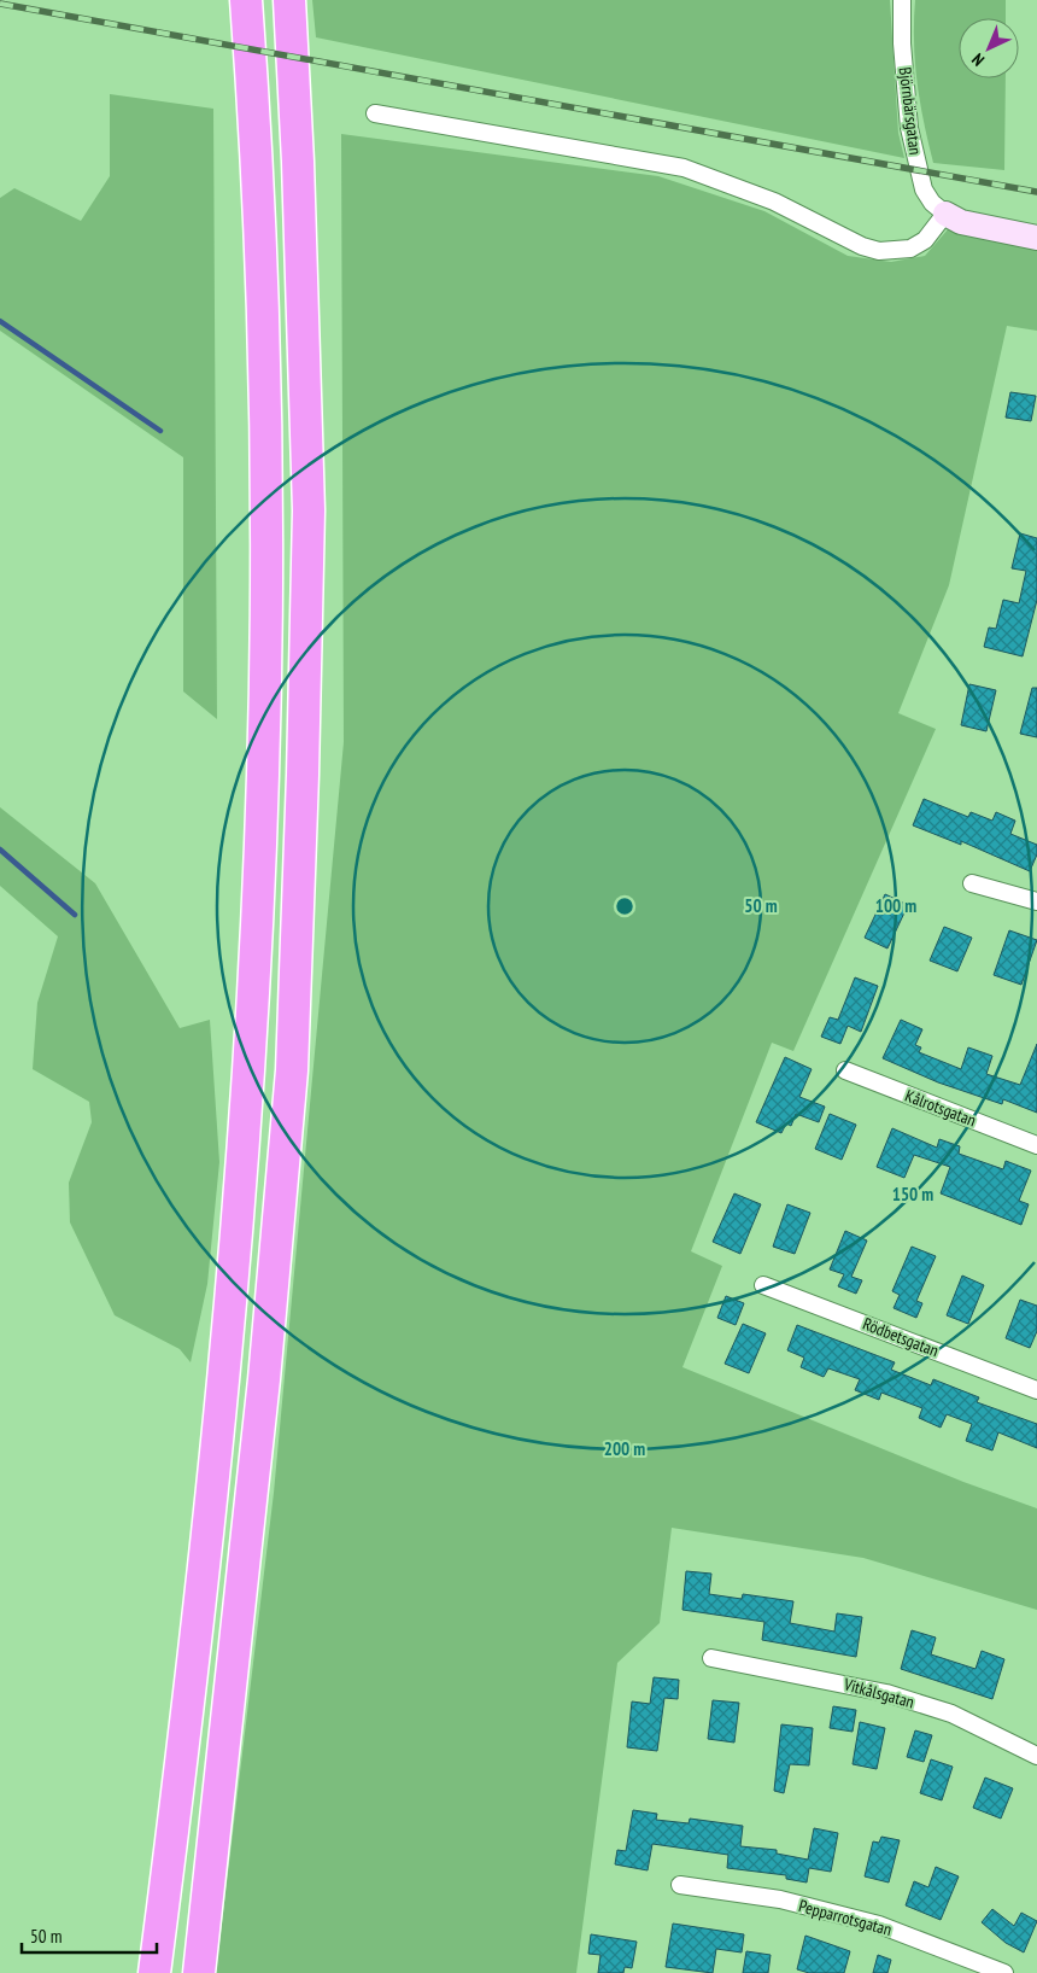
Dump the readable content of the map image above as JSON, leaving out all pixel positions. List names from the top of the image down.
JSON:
{
  "streets": {
    "street": [
      "Björnbärsgatan",
      "Kålrotsgatan",
      "Rödbetsgatan",
      "Vitkålsgatan",
      "Pepparrotsgatan"
    ]
  },
  "scale_bar": "50 m",
  "north": "bottom left",
  "rings": [
    "50 m",
    "100 m",
    "150 m",
    "200 m"
  ]
}
